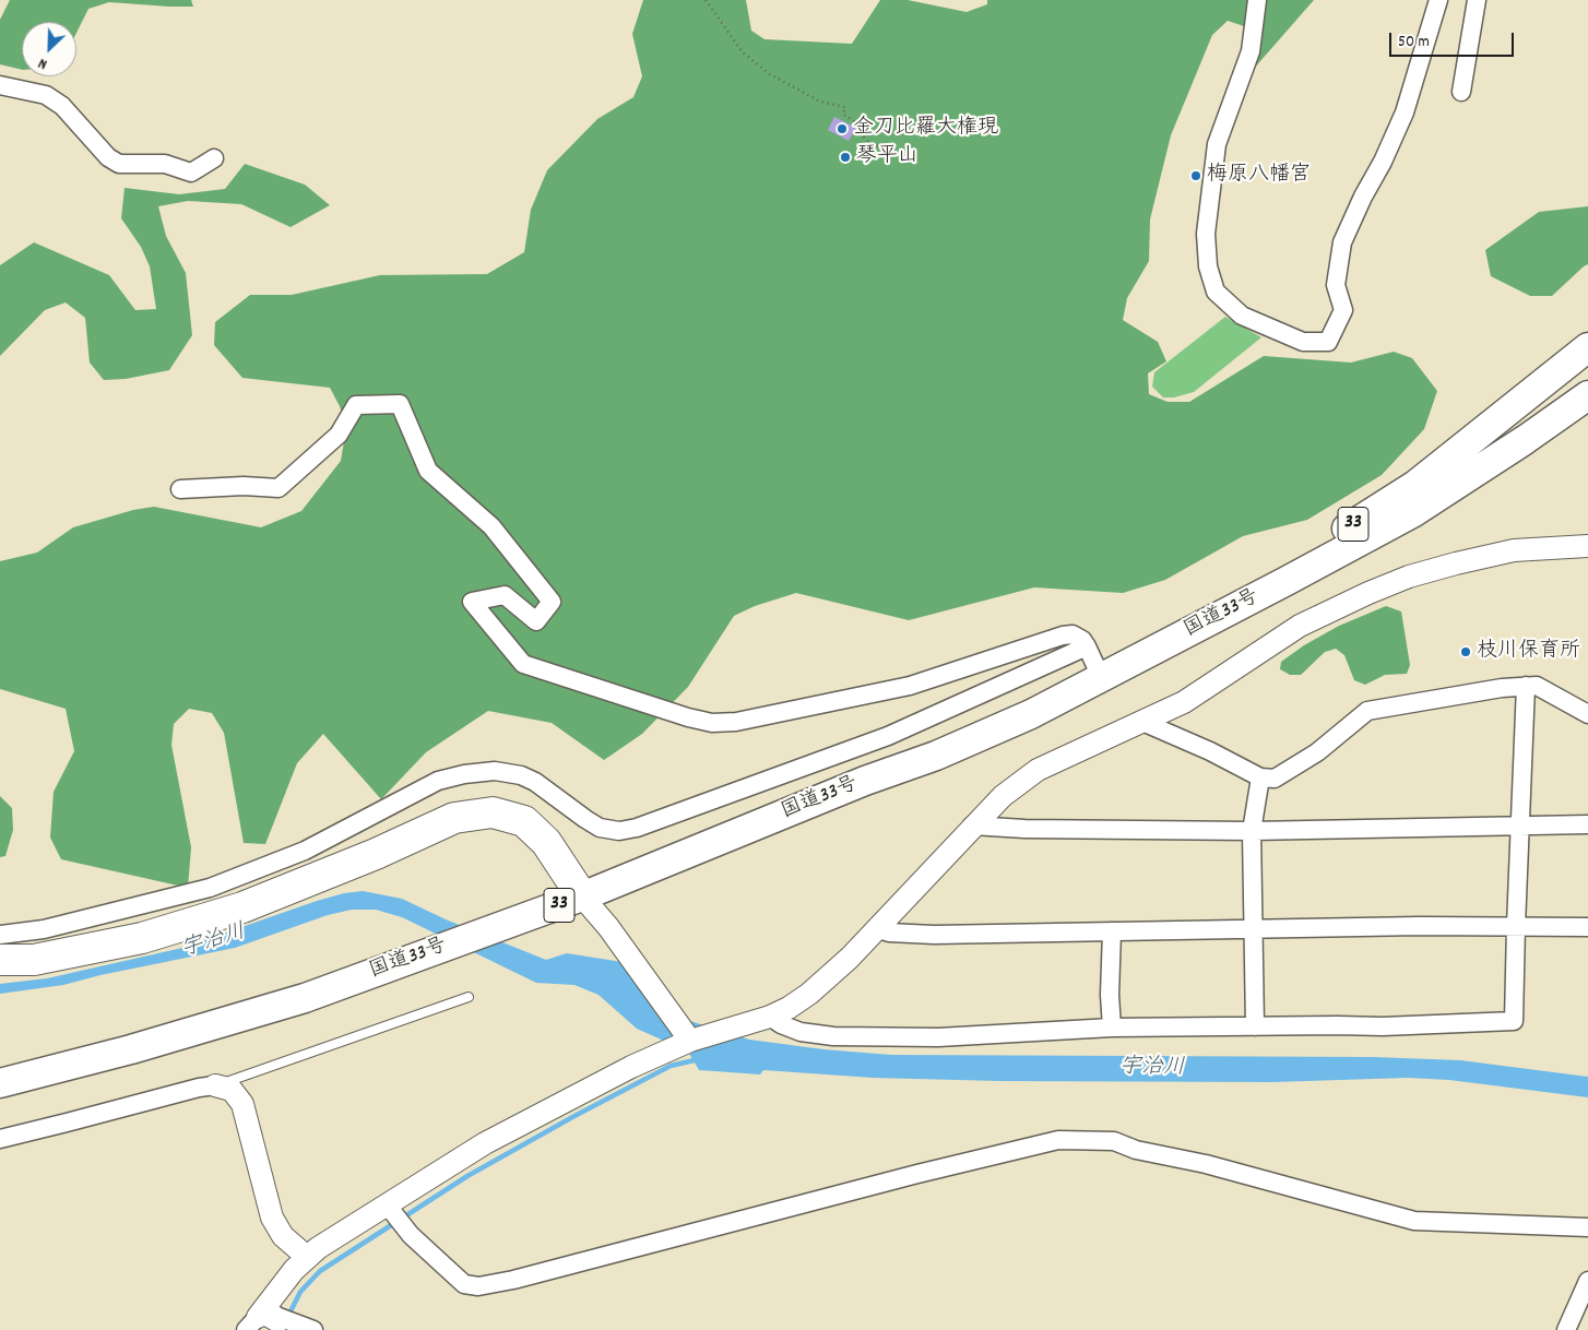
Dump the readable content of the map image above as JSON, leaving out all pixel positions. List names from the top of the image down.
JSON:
{
  "streets": {
    "highway": ["33", "国道33号"]
  },
  "crossings": [
    ["33", "国道33号"]
  ],
  "water": ["宇治川"],
  "places": [
    "金刀比羅大権現",
    "琴平山",
    "梅原八幡宮",
    "枝川保育所"
  ],
  "scale_bar": "50 m",
  "north": "bottom left"
}
